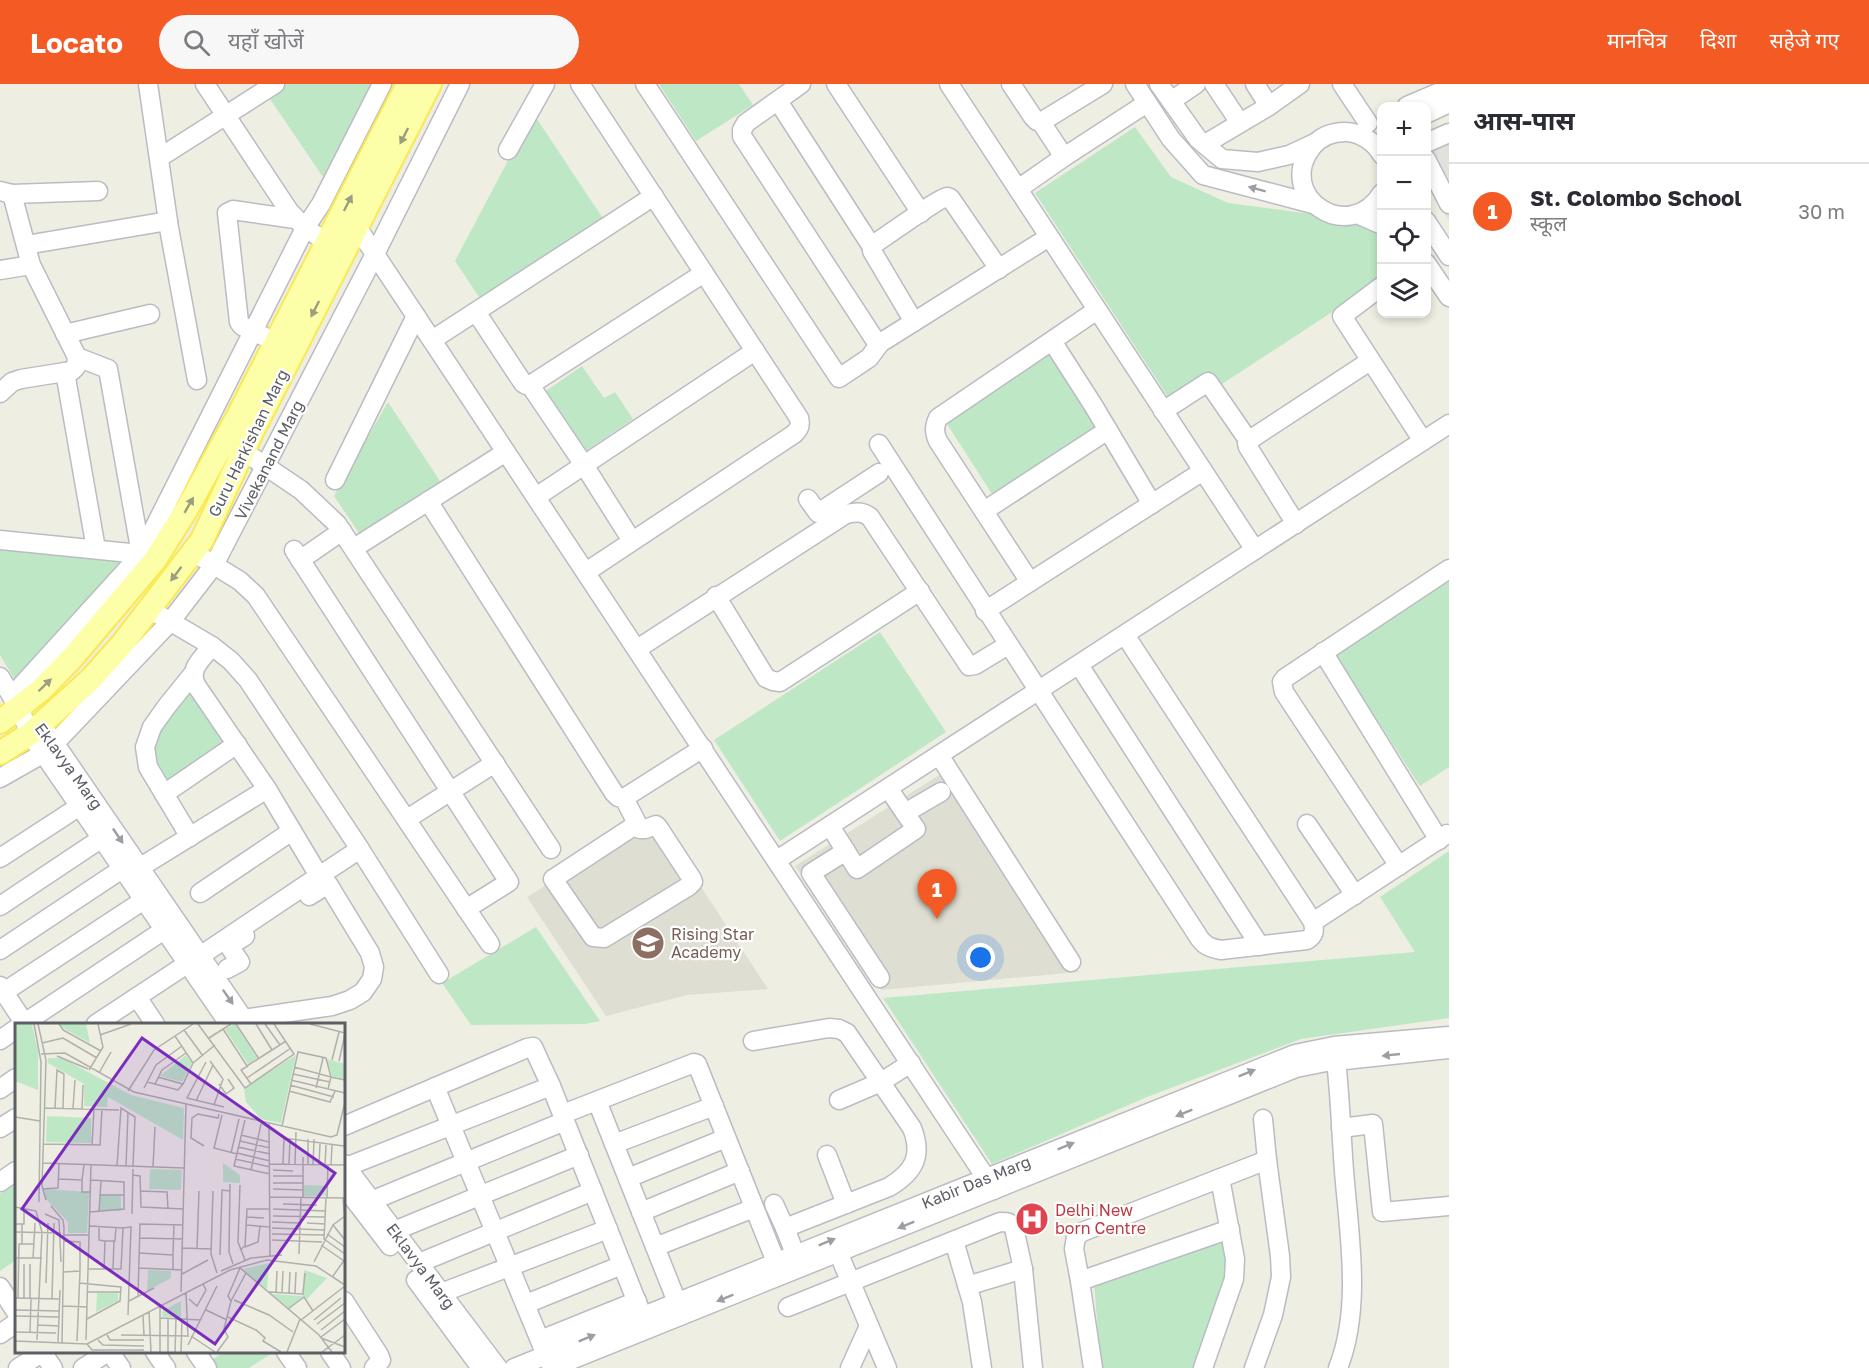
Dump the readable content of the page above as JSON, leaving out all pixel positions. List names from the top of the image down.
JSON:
{
  "streets": {
    "main road": ["Guru Harkishan Marg"],
    "street": ["Vivekanand Marg", "Eklavya Marg", "Kabir Das Marg"]
  },
  "crossings": [
    ["Guru Harkishan Marg", "Eklavya Marg"],
    ["Vivekanand Marg", "Eklavya Marg"]
  ],
  "places": {
    "school or university": ["Rising Star Academy"],
    "hospital": ["Delhi New born Centre"]
  },
  "page": {
    "header": "Locato",
    "search": "यहाँ खोजें",
    "nav": ["मानचित्र", "दिशा", "सहेजे गए"],
    "heading": "आस-पास",
    "map_buttons": ["+", "−"],
    "list": [
      {
        "mark": "1",
        "name": "St. Colombo School",
        "note": "स्कूल",
        "value": "30 m"
      }
    ],
    "pins": "1"
  }
}
